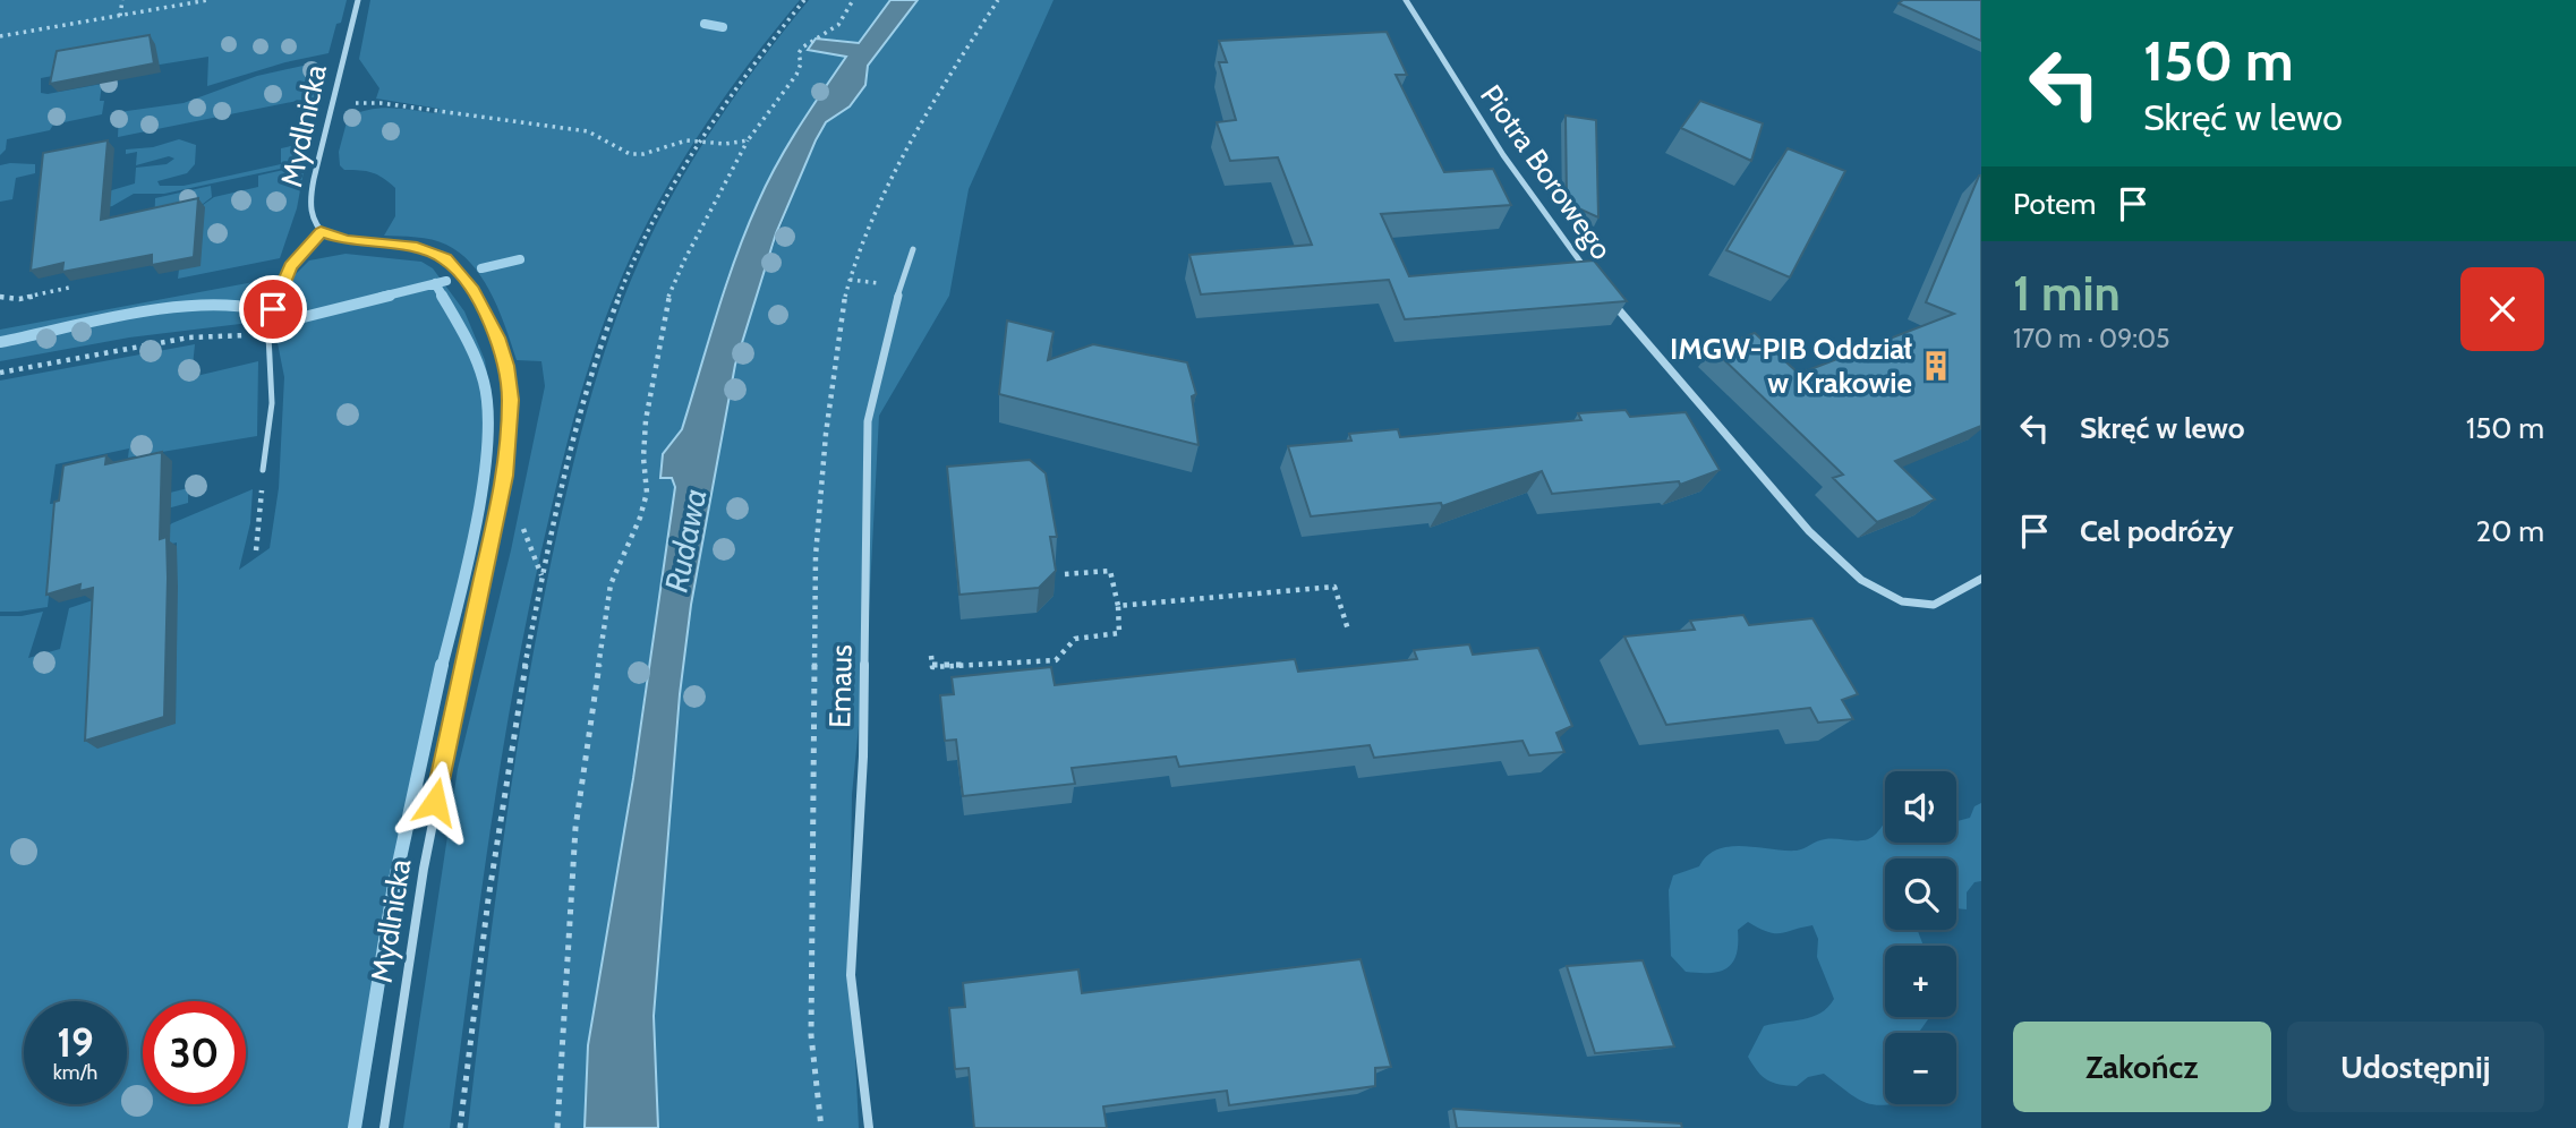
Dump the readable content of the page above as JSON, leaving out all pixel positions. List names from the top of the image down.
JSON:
{
  "streets": {
    "street": ["Mydlnicka", "Piotra Borowego", "Emaus"]
  },
  "water": ["Rudawa"],
  "places": {
    "building": ["IMGW-PIB Oddział w Krakowie"]
  },
  "page": {
    "turn": ["150 m", "Skręć w lewo"],
    "then": "Potem",
    "heading": ["1 min", "170 m · 09:05"],
    "list": [
      {
        "name": "Skręć w lewo",
        "value": "150 m"
      },
      {
        "name": "Cel podróży",
        "value": "20 m"
      }
    ],
    "map_buttons": ["+", "−"],
    "speed": "19 km/h",
    "limit": "30",
    "buttons": ["Zakończ", "Udostępnij"]
  }
}
